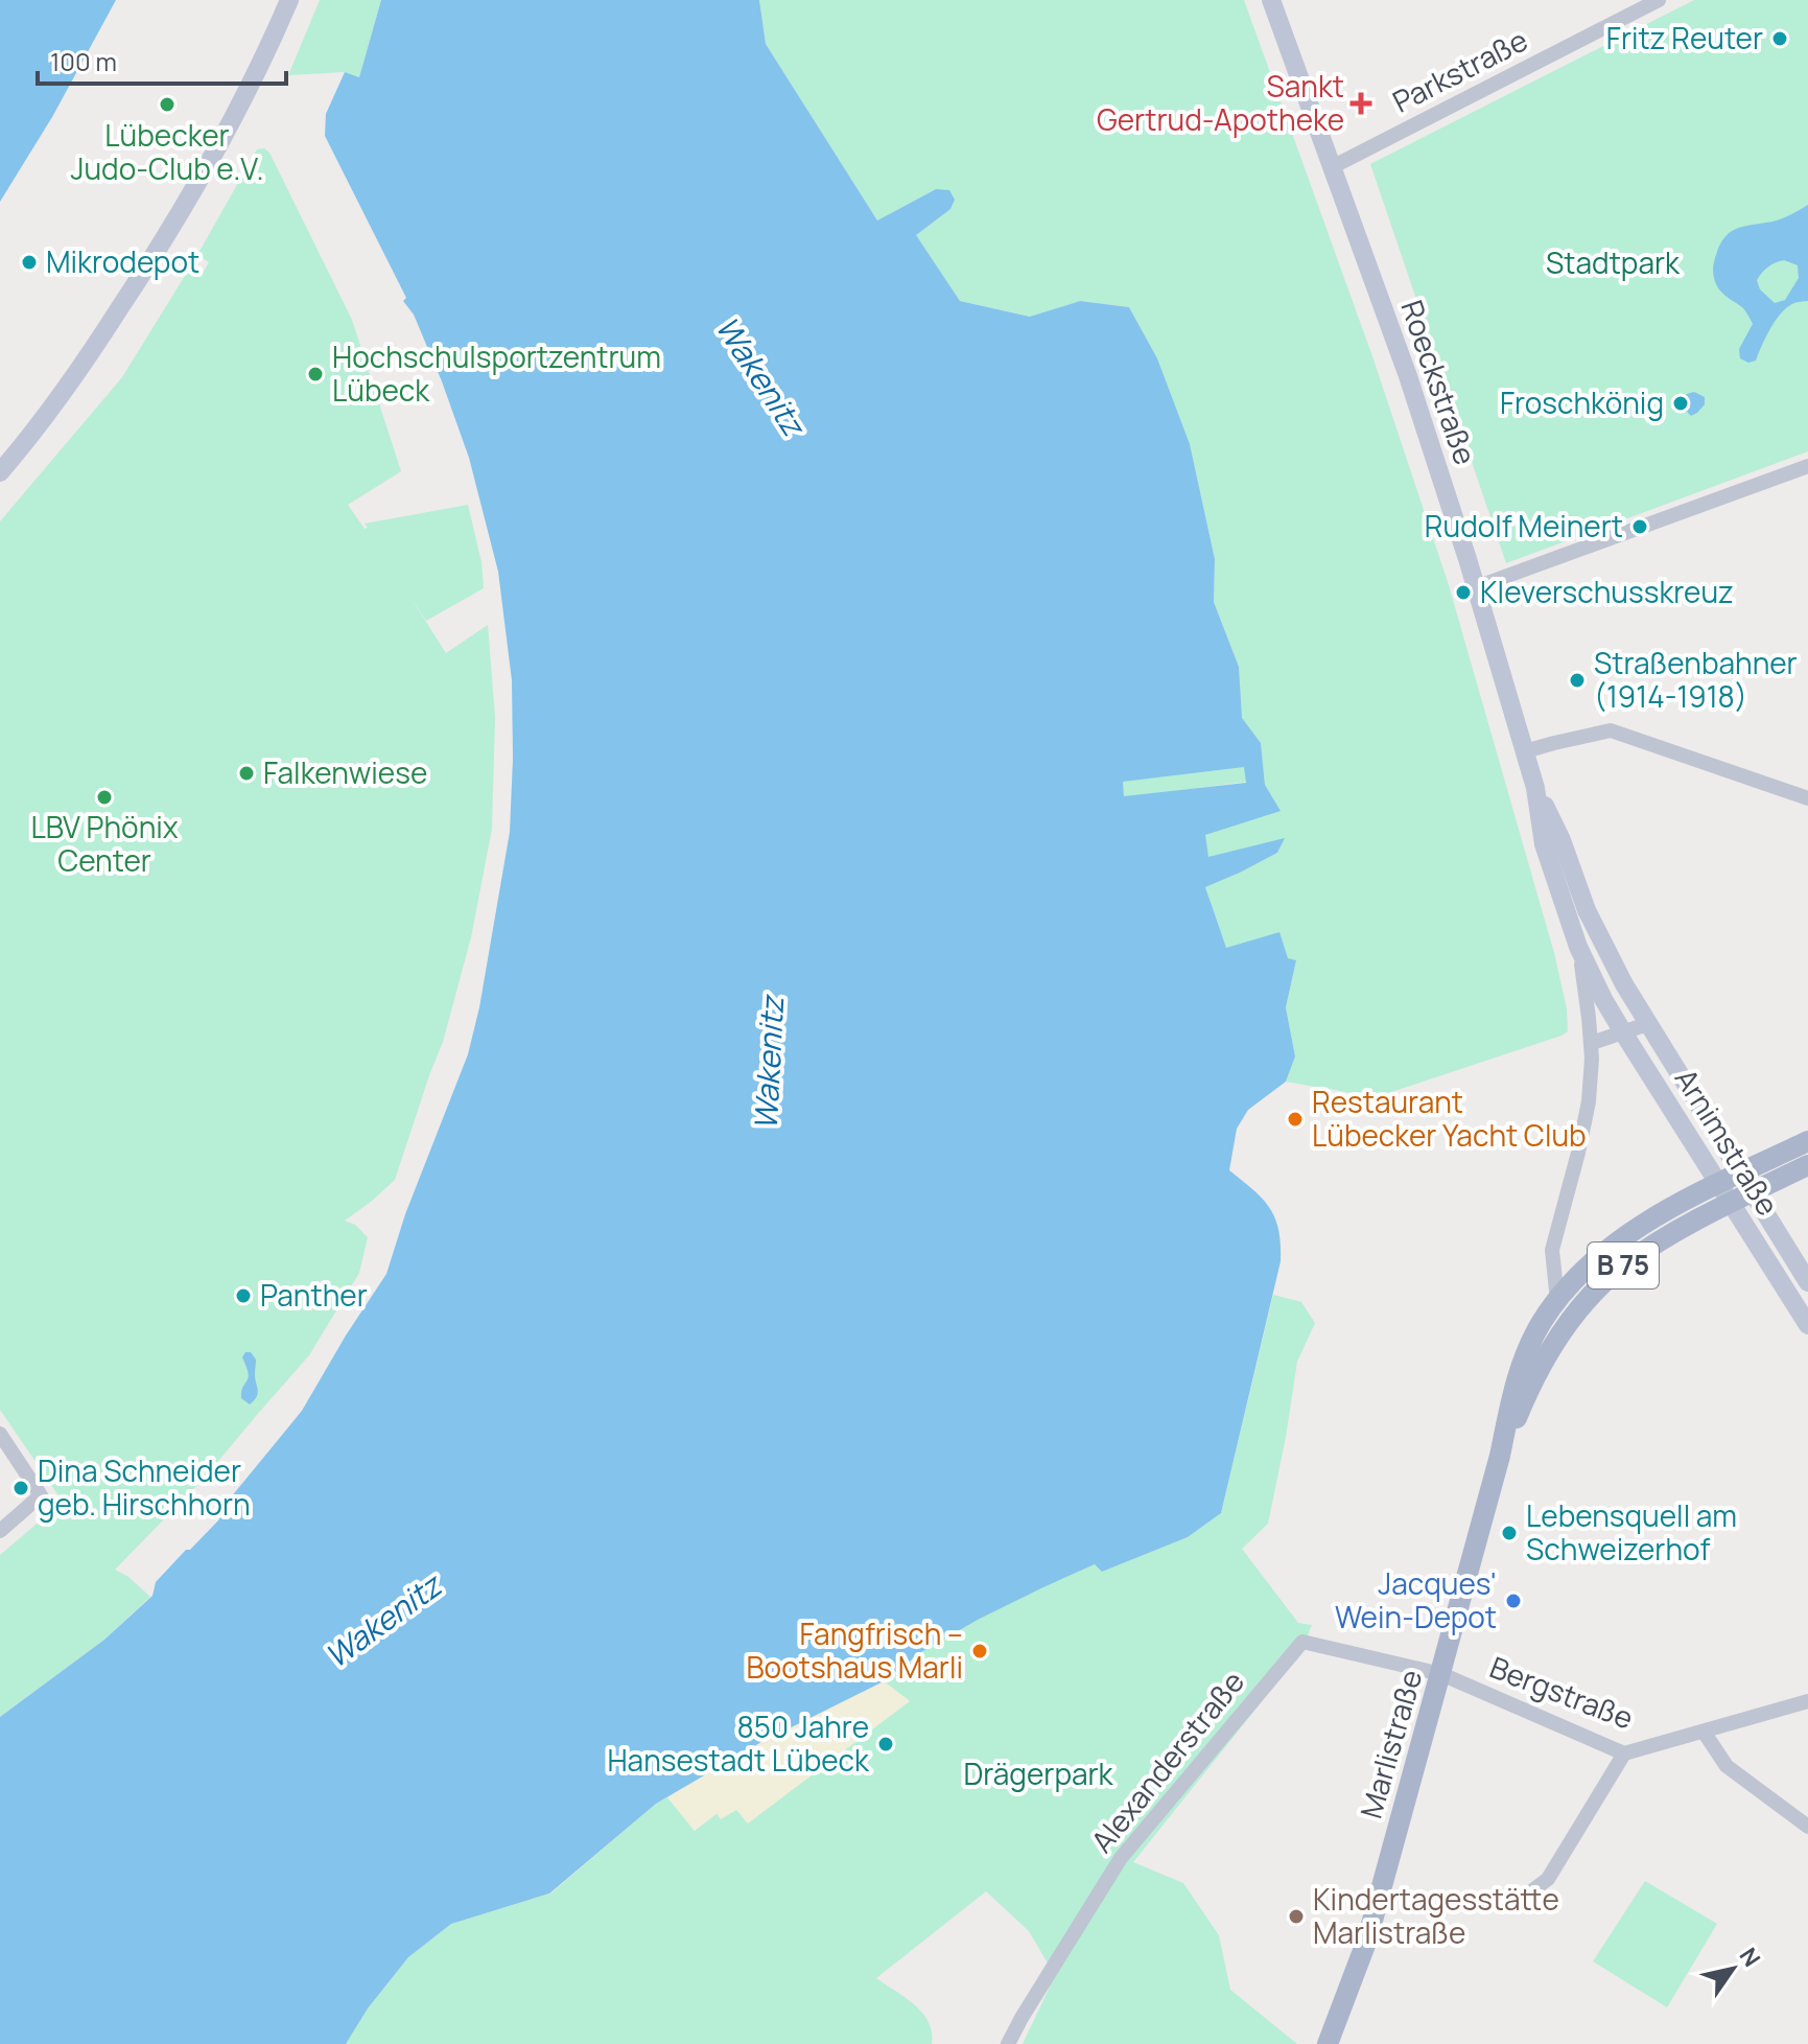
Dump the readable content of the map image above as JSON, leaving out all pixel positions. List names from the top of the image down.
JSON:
{
  "streets": {
    "main road": [
      "Roeckstraße",
      "Arnimstraße",
      "B 75",
      "Marlistraße"
    ],
    "street": ["Parkstraße", "Bergstraße", "Alexanderstraße"]
  },
  "crossings": [
    ["Parkstraße", "Roeckstraße"],
    ["Roeckstraße", "Arnimstraße"],
    ["Arnimstraße", "B 75"],
    ["B 75", "Marlistraße"],
    ["Bergstraße", "Marlistraße"],
    ["Bergstraße", "Alexanderstraße"],
    ["Marlistraße", "Alexanderstraße"]
  ],
  "water": ["Wakenitz"],
  "parks": ["Stadtpark", "Drägerpark"],
  "places": {
    "other": [
      "Fritz Reuter",
      "Lübecker Judo-Club e.V.",
      "Mikrodepot",
      "Hochschulsportzentrum Lübeck",
      "Froschkönig",
      "Rudolf Meinert",
      "Kleverschusskreuz",
      "Straßenbahner (1914-1918)",
      "Falkenwiese",
      "LBV Phönix Center",
      "Restaurant Lübecker Yacht Club",
      "Panther",
      "Dina Schneider geb. Hirschhorn",
      "Lebensquell am Schweizerhof",
      "Jacques' Wein-Depot",
      "Fangfrisch – Bootshaus Marli",
      "850 Jahre Hansestadt Lübeck",
      "Kindertagesstätte Marlistraße"
    ],
    "health": ["Sankt Gertrud-Apotheke"]
  },
  "scale_bar": "100 m",
  "north": "top right"
}
